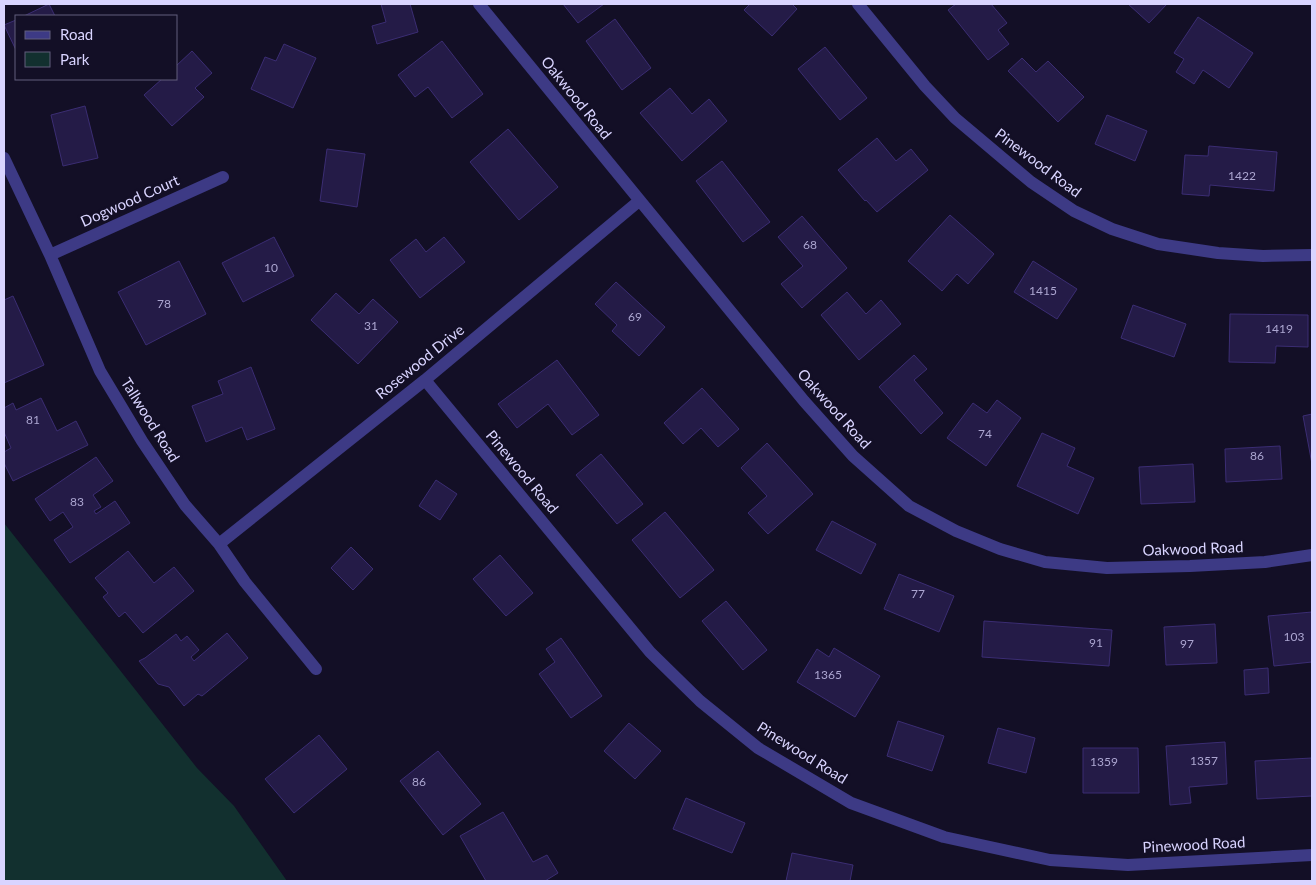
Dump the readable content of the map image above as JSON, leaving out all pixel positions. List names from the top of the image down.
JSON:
{
  "streets": {
    "street": [
      "Oakwood Road",
      "Pinewood Road",
      "Dogwood Court",
      "Rosewood Drive",
      "Tallwood Road"
    ]
  },
  "crossings": [
    ["Oakwood Road", "Rosewood Drive"],
    ["Pinewood Road", "Rosewood Drive"],
    ["Dogwood Court", "Tallwood Road"],
    ["Rosewood Drive", "Tallwood Road"]
  ],
  "house_numbers": [
    "1422",
    "68",
    "10",
    "1415",
    "78",
    "69",
    "31",
    "1419",
    "81",
    "74",
    "86",
    "83",
    "77",
    "103",
    "91",
    "97",
    "1365",
    "1357",
    "1359",
    "86"
  ],
  "legend": ["Road", "Park"]
}
